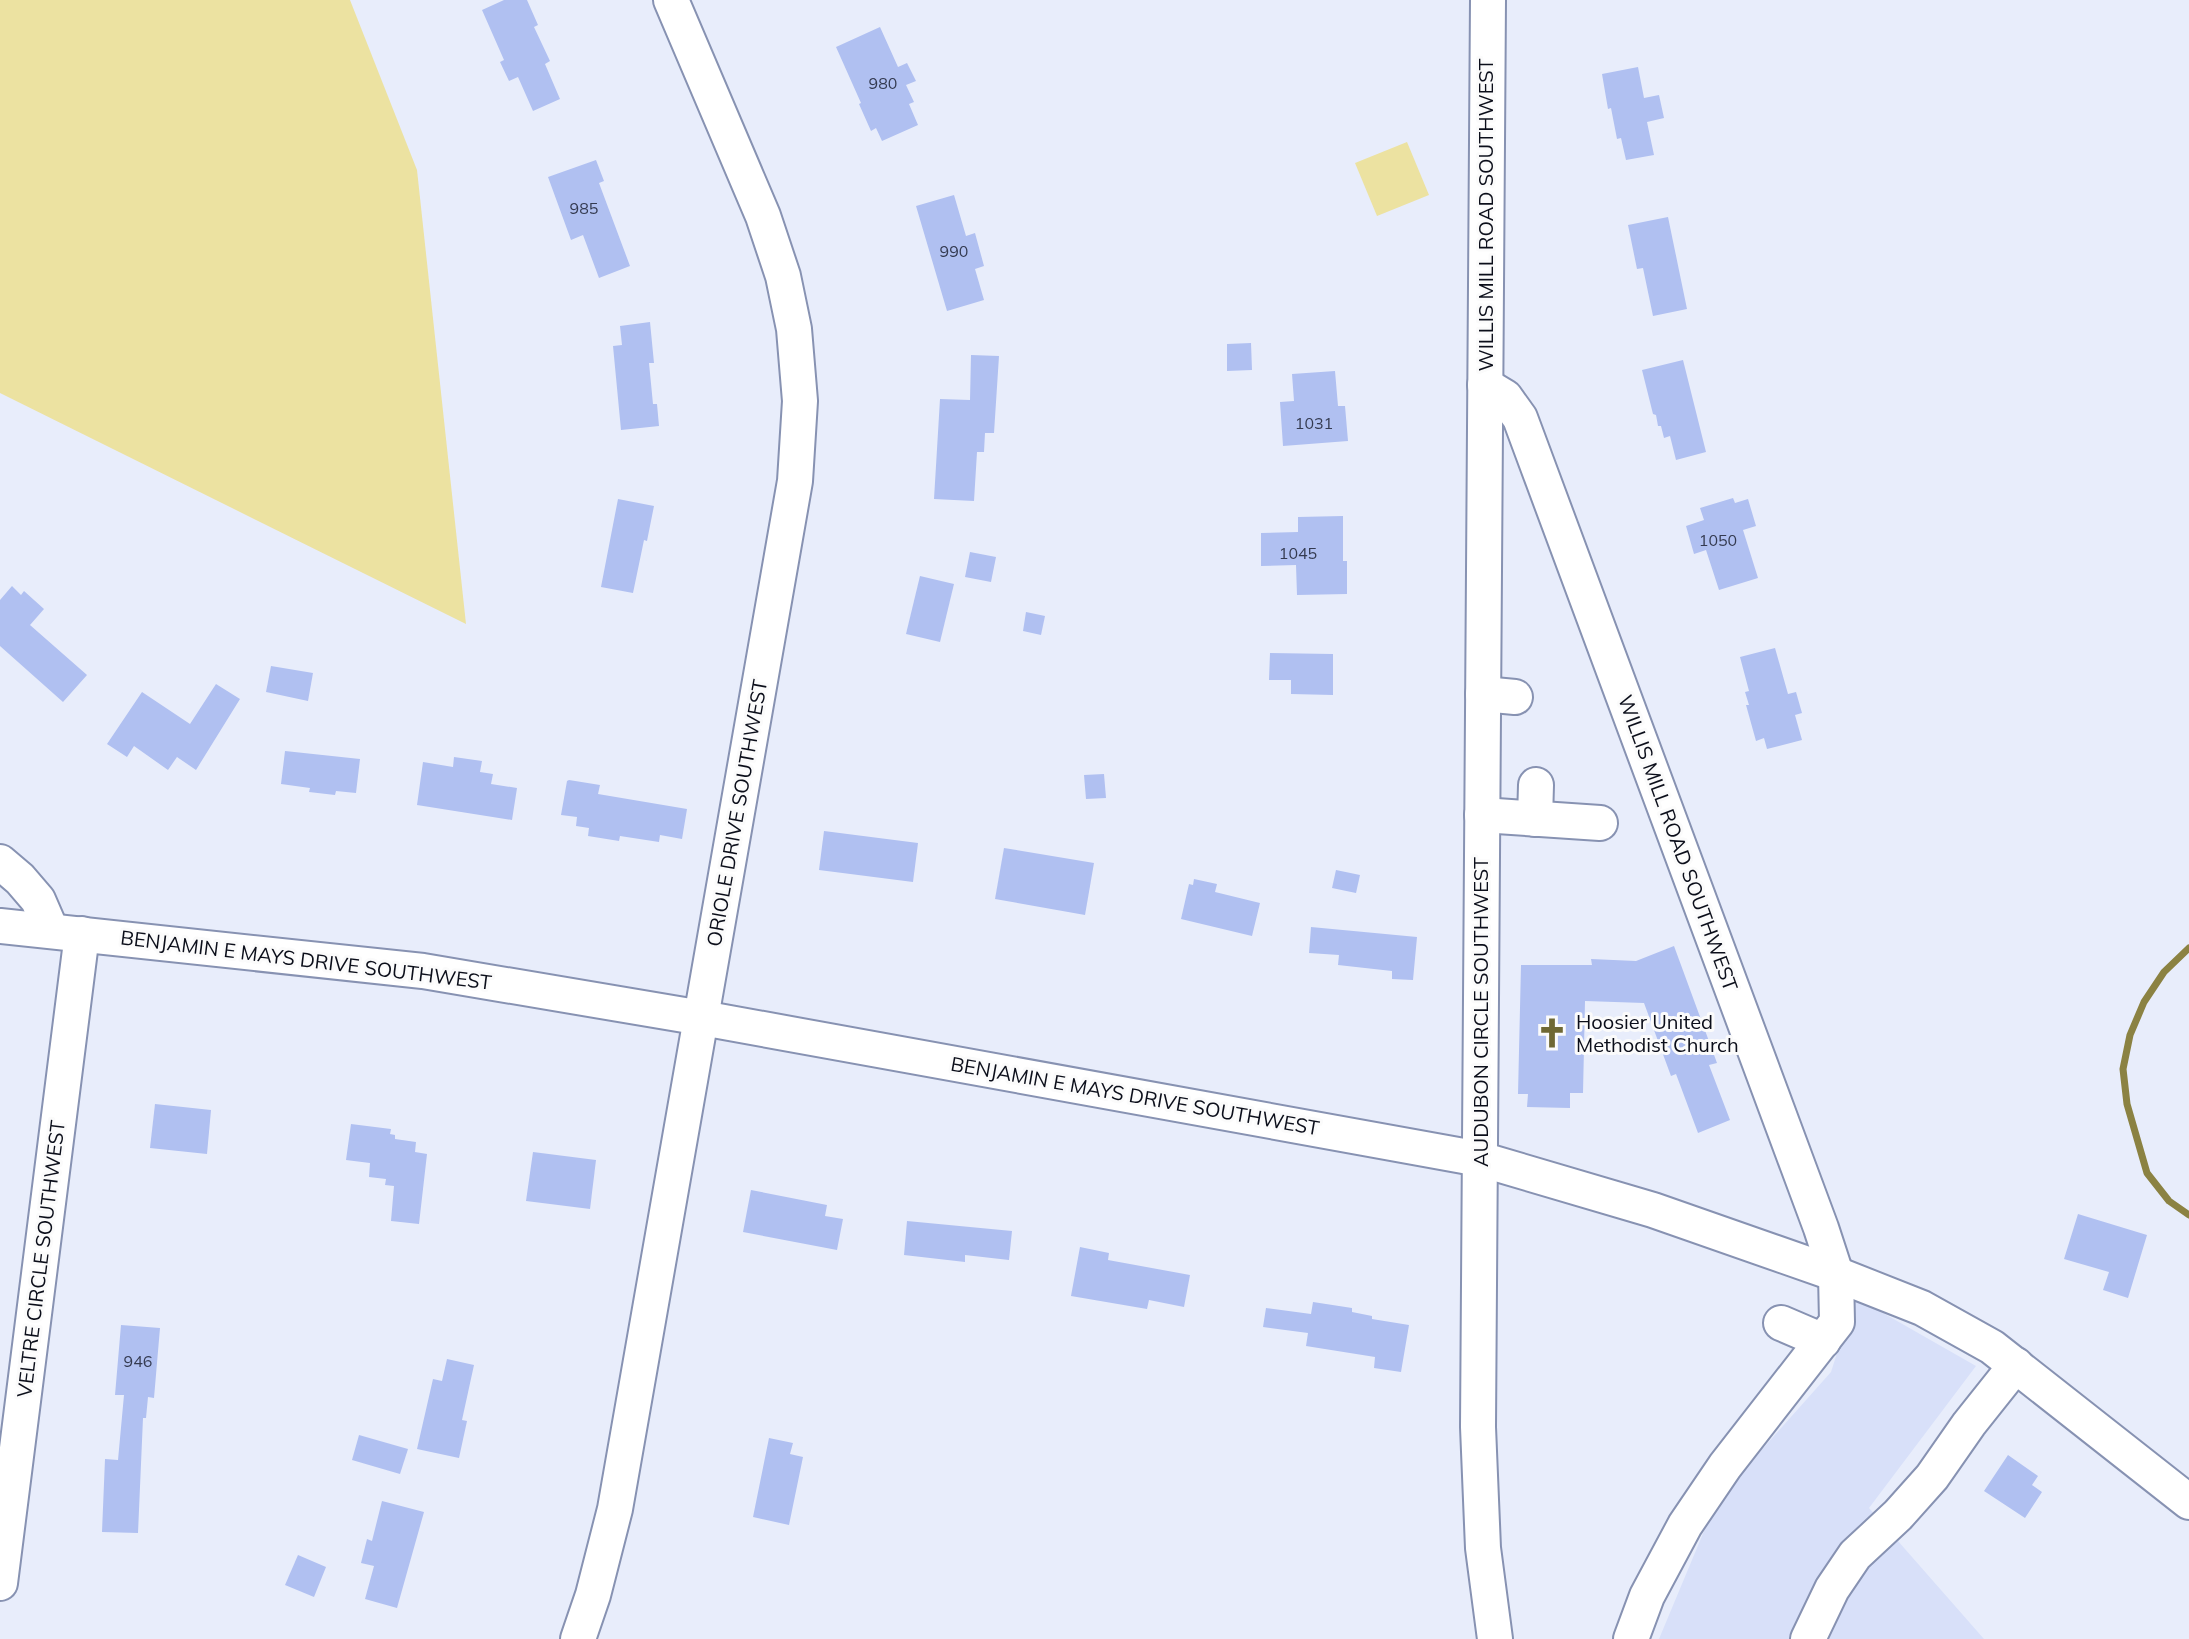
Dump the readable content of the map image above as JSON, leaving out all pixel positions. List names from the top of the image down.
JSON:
{
  "streets": {
    "street": [
      "WILLIS MILL ROAD SOUTHWEST",
      "ORIOLE DRIVE SOUTHWEST",
      "BENJAMIN E MAYS DRIVE SOUTHWEST",
      "AUDUBON CIRCLE SOUTHWEST",
      "VELTRE CIRCLE SOUTHWEST"
    ]
  },
  "crossings": [
    ["WILLIS MILL ROAD SOUTHWEST", "BENJAMIN E MAYS DRIVE SOUTHWEST"],
    ["WILLIS MILL ROAD SOUTHWEST", "AUDUBON CIRCLE SOUTHWEST"],
    ["ORIOLE DRIVE SOUTHWEST", "BENJAMIN E MAYS DRIVE SOUTHWEST"],
    ["BENJAMIN E MAYS DRIVE SOUTHWEST", "AUDUBON CIRCLE SOUTHWEST"],
    ["BENJAMIN E MAYS DRIVE SOUTHWEST", "VELTRE CIRCLE SOUTHWEST"]
  ],
  "places": {
    "church": ["Hoosier United Methodist Church"]
  },
  "house_numbers": [
    "980",
    "985",
    "990",
    "1031",
    "1050",
    "1045",
    "946"
  ]
}
